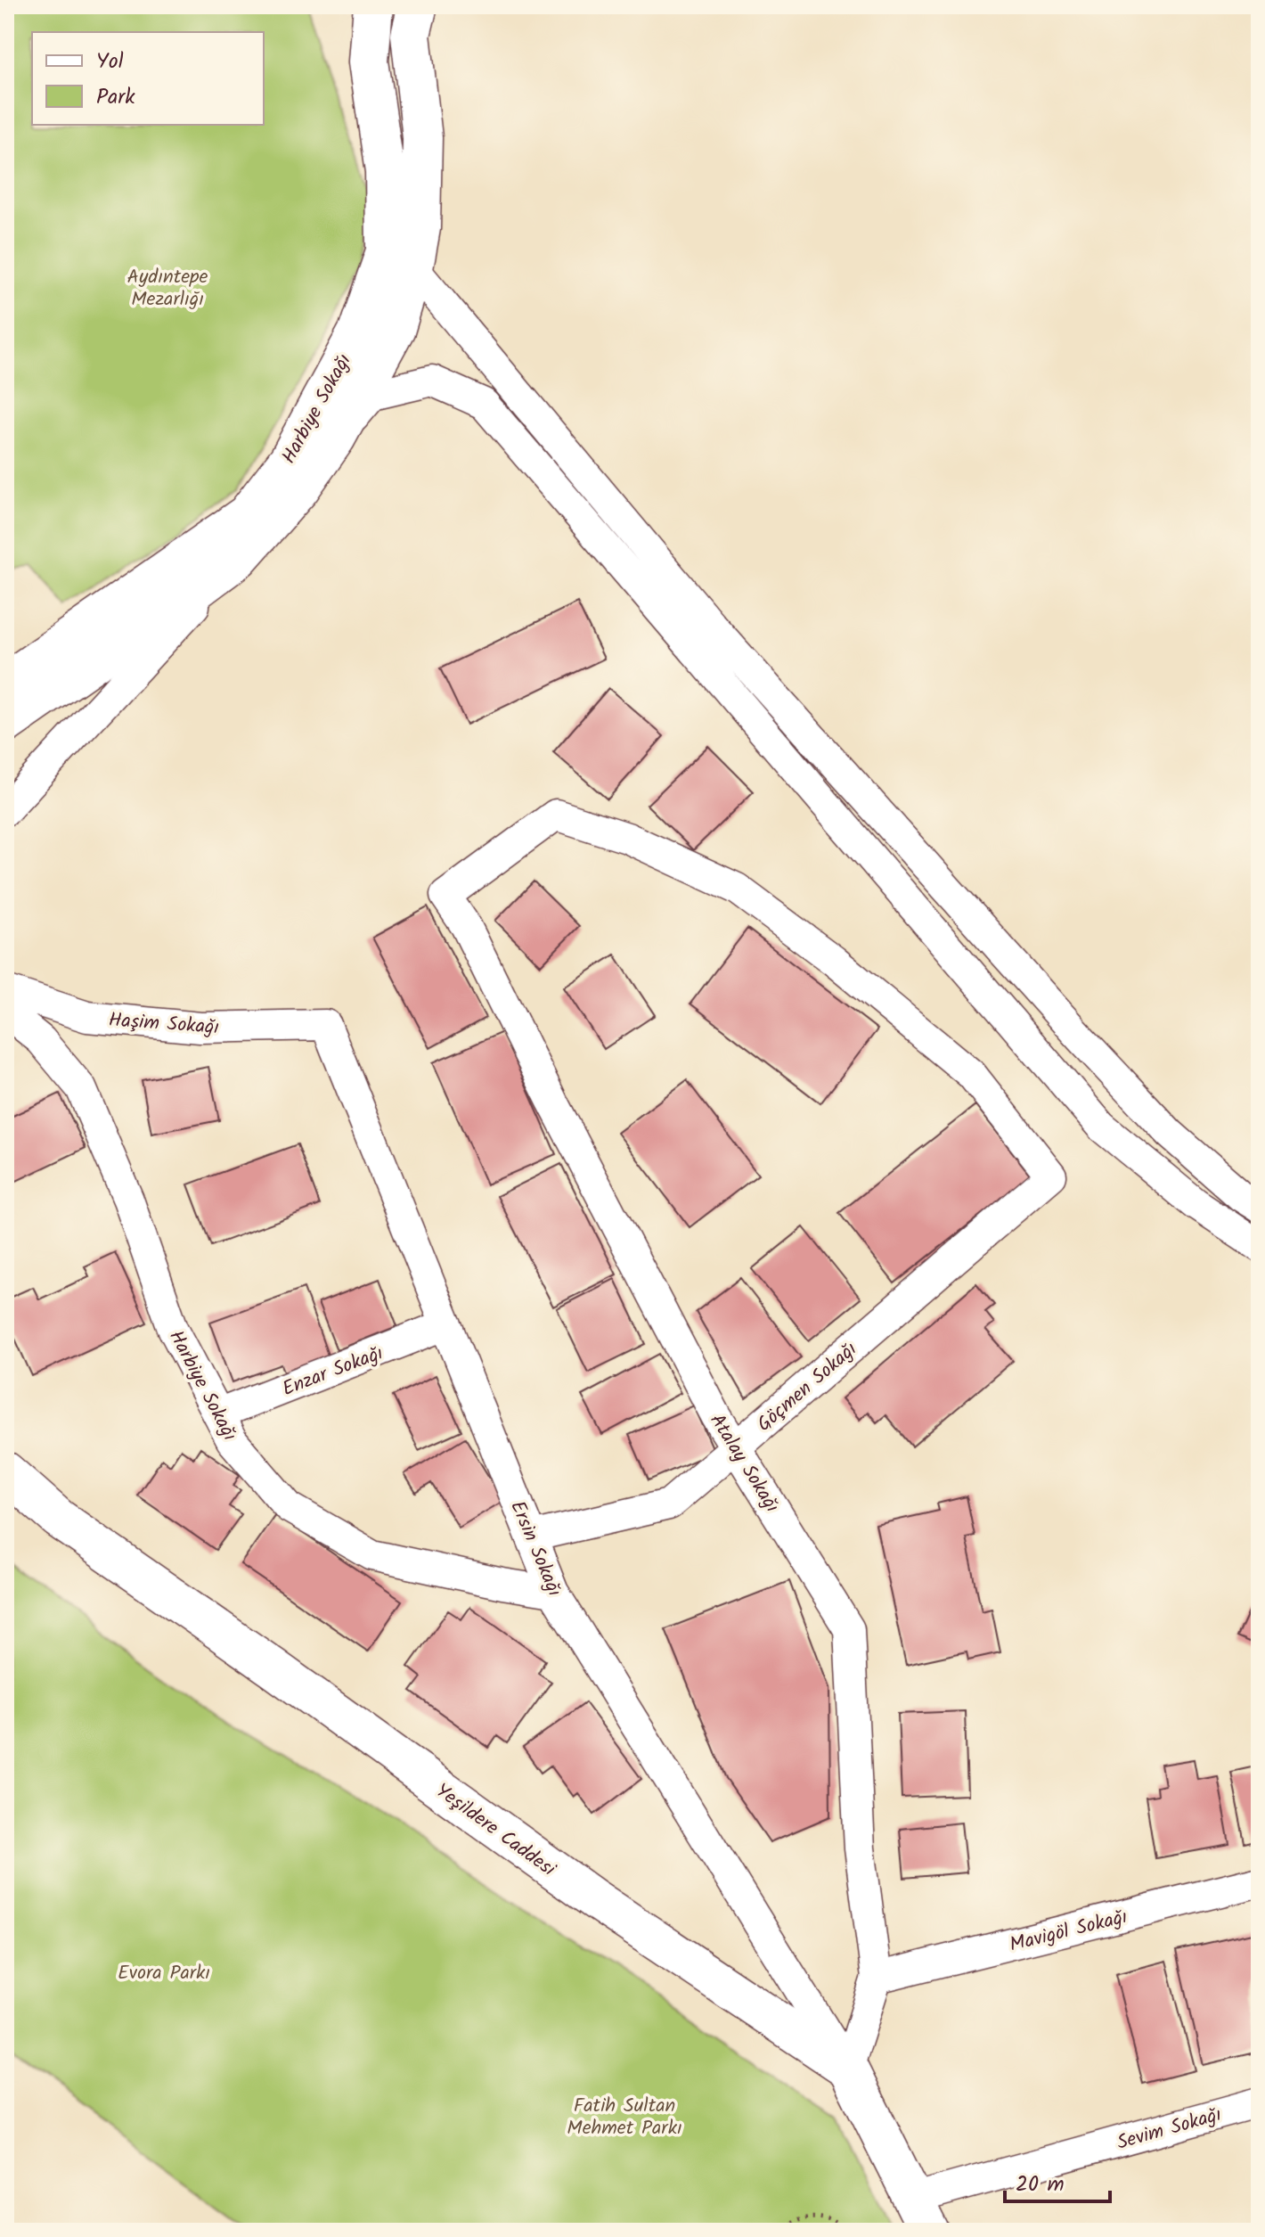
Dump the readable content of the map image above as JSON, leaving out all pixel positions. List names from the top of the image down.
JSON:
{
  "streets": {
    "street": [
      "Harbiye Sokağı",
      "Haşim Sokağı",
      "Enzar Sokağı",
      "Göçmen Sokağı",
      "Atalay Sokağı",
      "Ersin Sokağı",
      "Yeşildere Caddesi",
      "Mavigöl Sokağı",
      "Sevim Sokağı"
    ]
  },
  "crossings": [
    ["Harbiye Sokağı", "Enzar Sokağı"],
    ["Harbiye Sokağı", "Ersin Sokağı"],
    ["Haşim Sokağı", "Ersin Sokağı"],
    ["Enzar Sokağı", "Ersin Sokağı"],
    ["Göçmen Sokağı", "Atalay Sokağı"],
    ["Göçmen Sokağı", "Ersin Sokağı"],
    ["Atalay Sokağı", "Ersin Sokağı"],
    ["Atalay Sokağı", "Yeşildere Caddesi"],
    ["Atalay Sokağı", "Mavigöl Sokağı"],
    ["Ersin Sokağı", "Yeşildere Caddesi"],
    ["Yeşildere Caddesi", "Sevim Sokağı"]
  ],
  "parks": ["Aydıntepe Mezarlığı", "Evora Parkı", "Fatih Sultan Mehmet Parkı"],
  "legend": ["Yol", "Park"],
  "scale_bar": "20 m"
}
